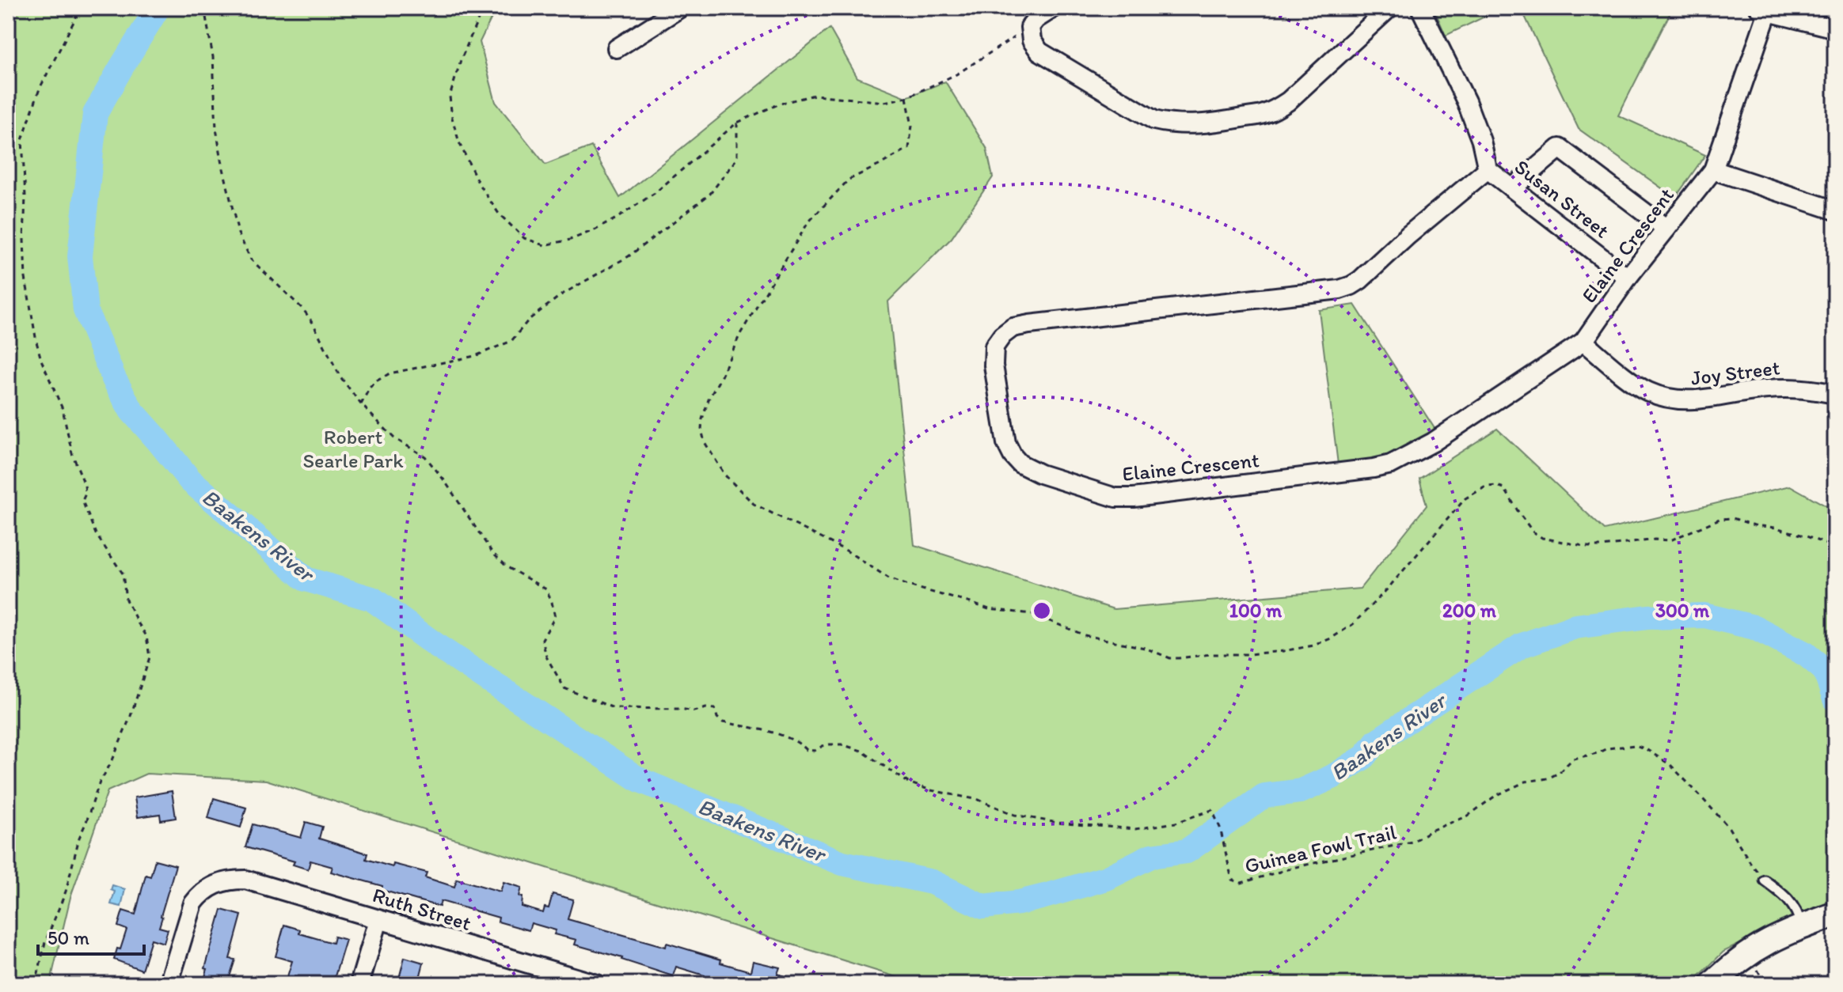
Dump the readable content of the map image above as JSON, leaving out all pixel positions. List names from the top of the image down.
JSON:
{
  "streets": {
    "street": [
      "Susan Street",
      "Elaine Crescent",
      "Joy Street",
      "Ruth Street"
    ],
    "path": ["Guinea Fowl Trail"]
  },
  "crossings": [
    ["Susan Street", "Elaine Crescent"],
    ["Elaine Crescent", "Joy Street"]
  ],
  "water": ["Baakens River"],
  "parks": ["Robert Searle Park"],
  "scale_bar": "50 m",
  "rings": ["100 m", "200 m", "300 m"]
}
